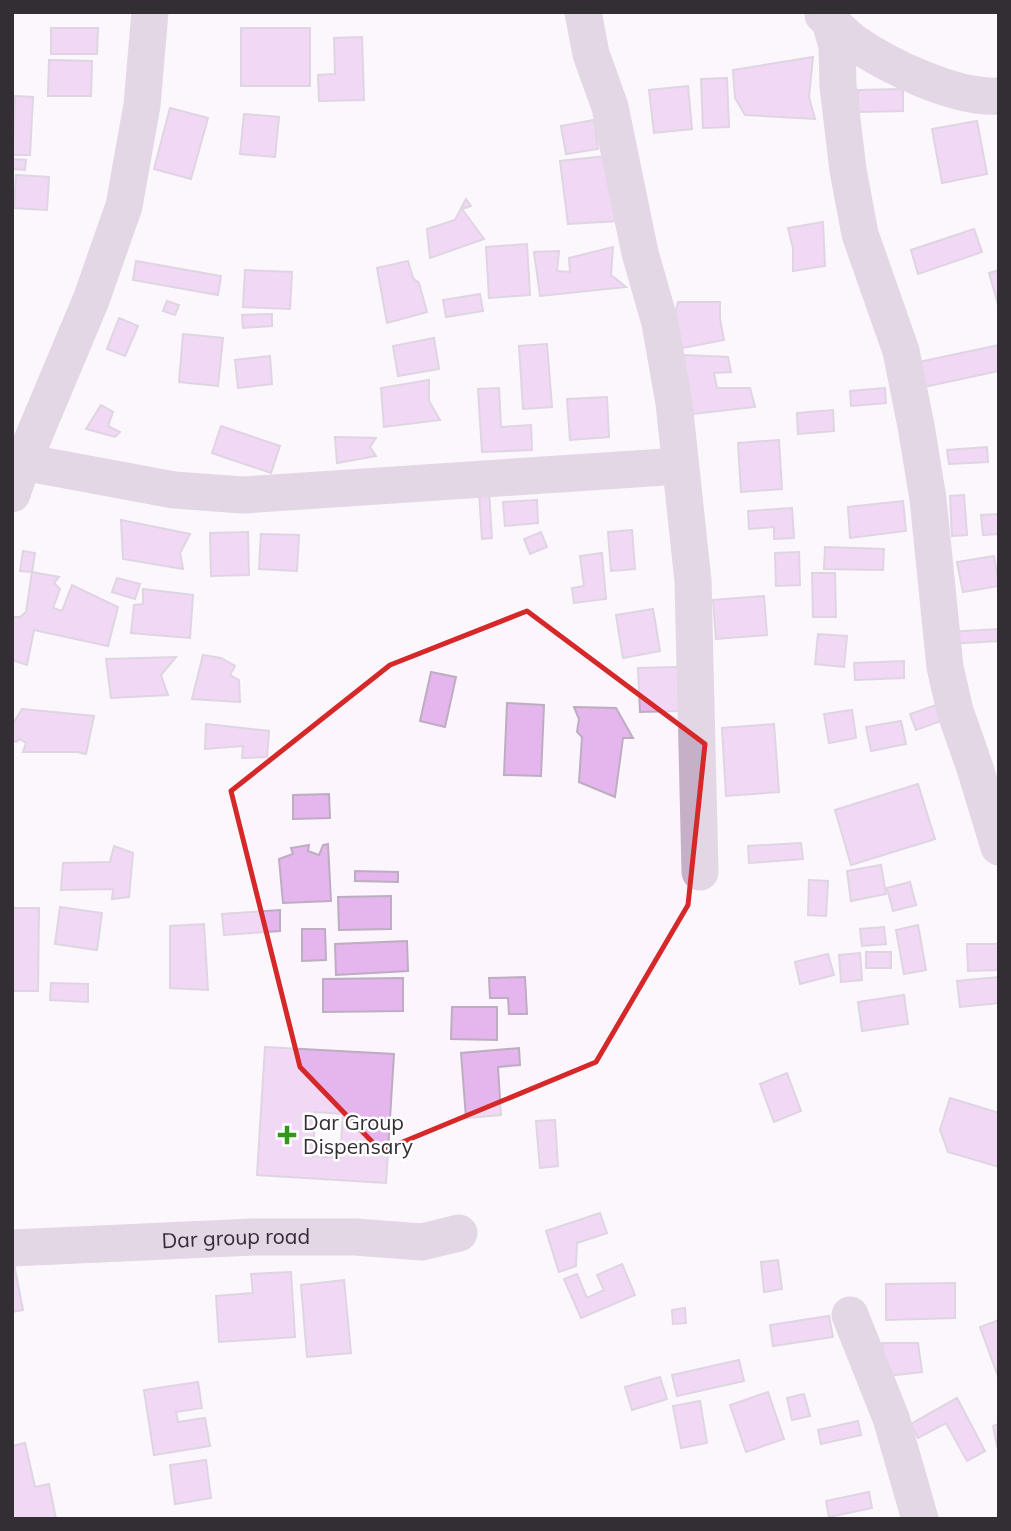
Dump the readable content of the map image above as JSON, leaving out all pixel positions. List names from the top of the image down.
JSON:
{
  "streets": {
    "street": ["Dar group road"]
  },
  "places": {
    "health": ["Dar Group Dispensary"]
  }
}
